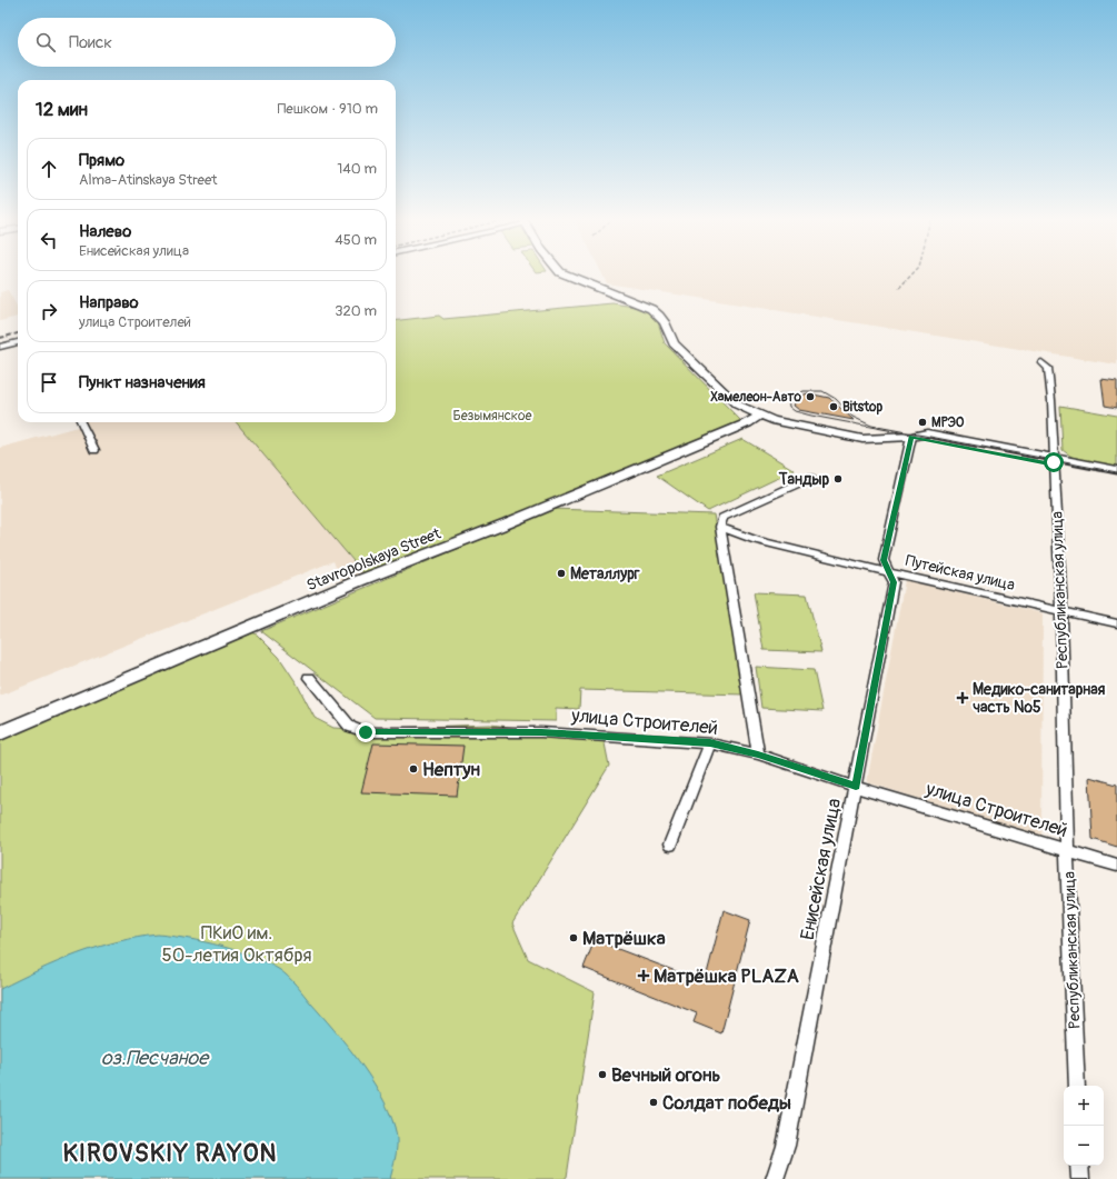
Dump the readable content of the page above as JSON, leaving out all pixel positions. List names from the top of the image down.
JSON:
{
  "streets": {
    "street": [
      "Stavropolskaya Street",
      "Путейская улица",
      "Республиканская улица",
      "улица Строителей",
      "Енисейская улица"
    ]
  },
  "crossings": [
    ["Путейская улица", "Республиканская улица"],
    ["Путейская улица", "Енисейская улица"],
    ["Республиканская улица", "улица Строителей"],
    ["улица Строителей", "Енисейская улица"]
  ],
  "districts": ["KIROVSKIY RAYON"],
  "water": ["оз.Песчаное"],
  "parks": ["Безымянское", "ПКиО им. 50-летия Октября"],
  "places": {
    "other": [
      "Хамелеон-Авто",
      "Bitstop",
      "МРЭО",
      "Тандыр",
      "Металлург",
      "Нептун",
      "Матрёшка",
      "Вечный огонь",
      "Солдат победы"
    ],
    "health": ["Медико-санитарная часть №5", "Матрёшка PLAZA"]
  },
  "page": {
    "search": "Поиск",
    "heading": ["12 мин", "Пешком · 910 m"],
    "list": [
      ["Прямо", "Alma-Atinskaya Street", "140 m"],
      ["Налево", "Енисейская улица", "450 m"],
      ["Направо", "улица Строителей", "320 m"],
      "Пункт назначения"
    ],
    "map_buttons": ["+", "−"]
  }
}
